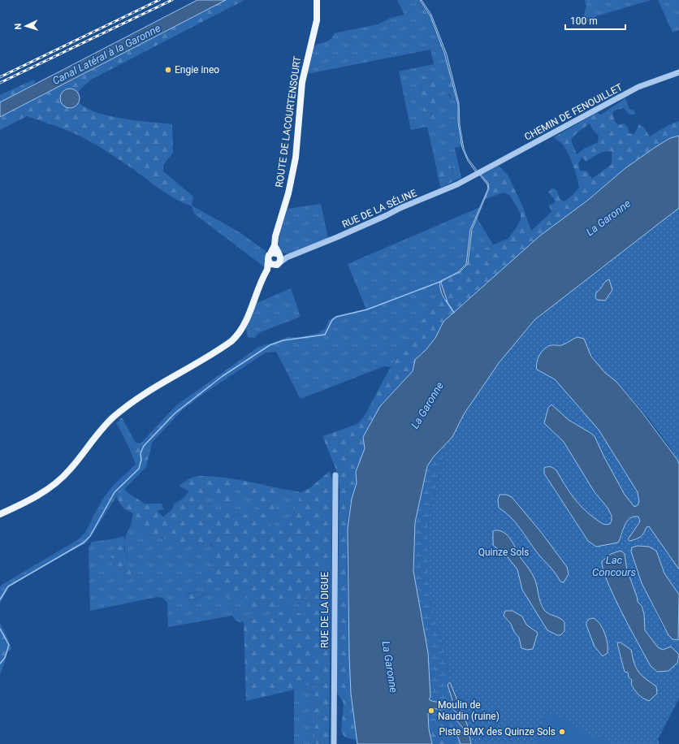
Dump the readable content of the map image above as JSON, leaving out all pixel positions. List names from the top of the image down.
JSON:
{
  "streets": {
    "main road": ["ROUTE DE LACOURTENSOURT"],
    "street": ["CHEMIN DE FENOUILLET", "RUE DE LA SÉLINE", "RUE DE LA DIGUE"]
  },
  "crossings": [
    ["CHEMIN DE FENOUILLET", "RUE DE LA SÉLINE"],
    ["ROUTE DE LACOURTENSOURT", "RUE DE LA SÉLINE"]
  ],
  "water": ["Canal Latéral à la Garonne", "La Garonne", "Lac Concours"],
  "parks": ["Quinze Sols"],
  "places": ["Engie ineo", "Moulin de Naudin (ruine)", "Piste BMX des Quinze Sols"],
  "scale_bar": "100 m",
  "north": "left"
}
